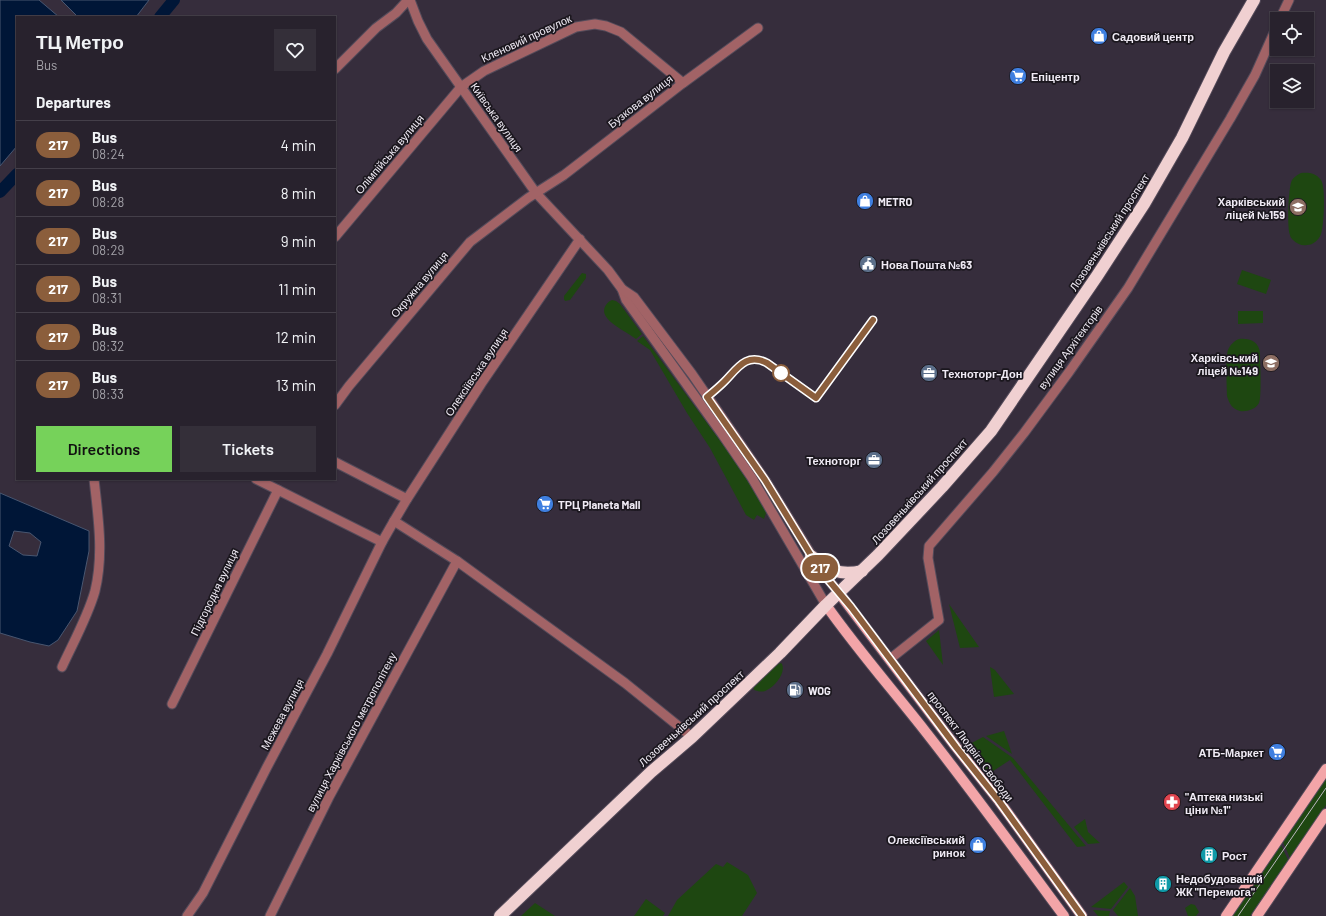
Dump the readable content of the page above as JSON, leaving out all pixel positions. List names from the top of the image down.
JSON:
{
  "streets": {
    "highway": ["Лозовеньківський проспект"],
    "main road": ["проспект Людвіга Свободи"],
    "street": [
      "Кленовий провулок",
      "Бузкова вулиця",
      "Київська вулиця",
      "Олімпійська вулиця",
      "Окружна вулиця",
      "вулиця Архітекторів",
      "Олексіївська вулиця",
      "Підгородня вулиця",
      "Межева вулиця",
      "вулиця Харківського метрополітену"
    ]
  },
  "crossings": [
    ["Кленовий провулок", "Бузкова вулиця"],
    ["Кленовий провулок", "Київська вулиця"],
    ["Кленовий провулок", "Олімпійська вулиця"],
    ["Бузкова вулиця", "Київська вулиця"],
    ["Бузкова вулиця", "Окружна вулиця"],
    ["Київська вулиця", "Олімпійська вулиця"],
    ["Київська вулиця", "Окружна вулиця"],
    ["Київська вулиця", "Олексіївська вулиця"],
    ["Лозовеньківський проспект", "проспект Людвіга Свободи"],
    ["вулиця Архітекторів", "проспект Людвіга Свободи"],
    ["Олексіївська вулиця", "Межева вулиця"]
  ],
  "places": {
    "shop": ["Садовий центр", "METRO", "Олексіївський ринок"],
    "supermarket": ["Епіцентр", "ТРЦ Planeta Mall", "АТБ-Маркет"],
    "school or university": ["Харківський ліцей №159", "Харківський ліцей №149"],
    "public building": ["Нова Пошта №63"],
    "office": ["Техноторг-Дон", "Техноторг"],
    "fuel station": ["WOG"],
    "pharmacy": ["\"Аптека низькі ціни №1\""],
    "building": ["Рост", "Недобудований ЖК \"Перемога\""]
  },
  "lines": ["bus line 217"],
  "page": {
    "on_map": "217",
    "heading": [
      ["ТЦ Метро", "Bus"],
      "Departures"
    ],
    "list": [
      {
        "mark": "217",
        "name": "Bus",
        "note": "08:24",
        "value": "4 min"
      },
      {
        "mark": "217",
        "name": "Bus",
        "note": "08:28",
        "value": "8 min"
      },
      {
        "mark": "217",
        "name": "Bus",
        "note": "08:29",
        "value": "9 min"
      },
      {
        "mark": "217",
        "name": "Bus",
        "note": "08:31",
        "value": "11 min"
      },
      {
        "mark": "217",
        "name": "Bus",
        "note": "08:32",
        "value": "12 min"
      },
      {
        "mark": "217",
        "name": "Bus",
        "note": "08:33",
        "value": "13 min"
      }
    ],
    "buttons": ["Directions", "Tickets"]
  }
}
